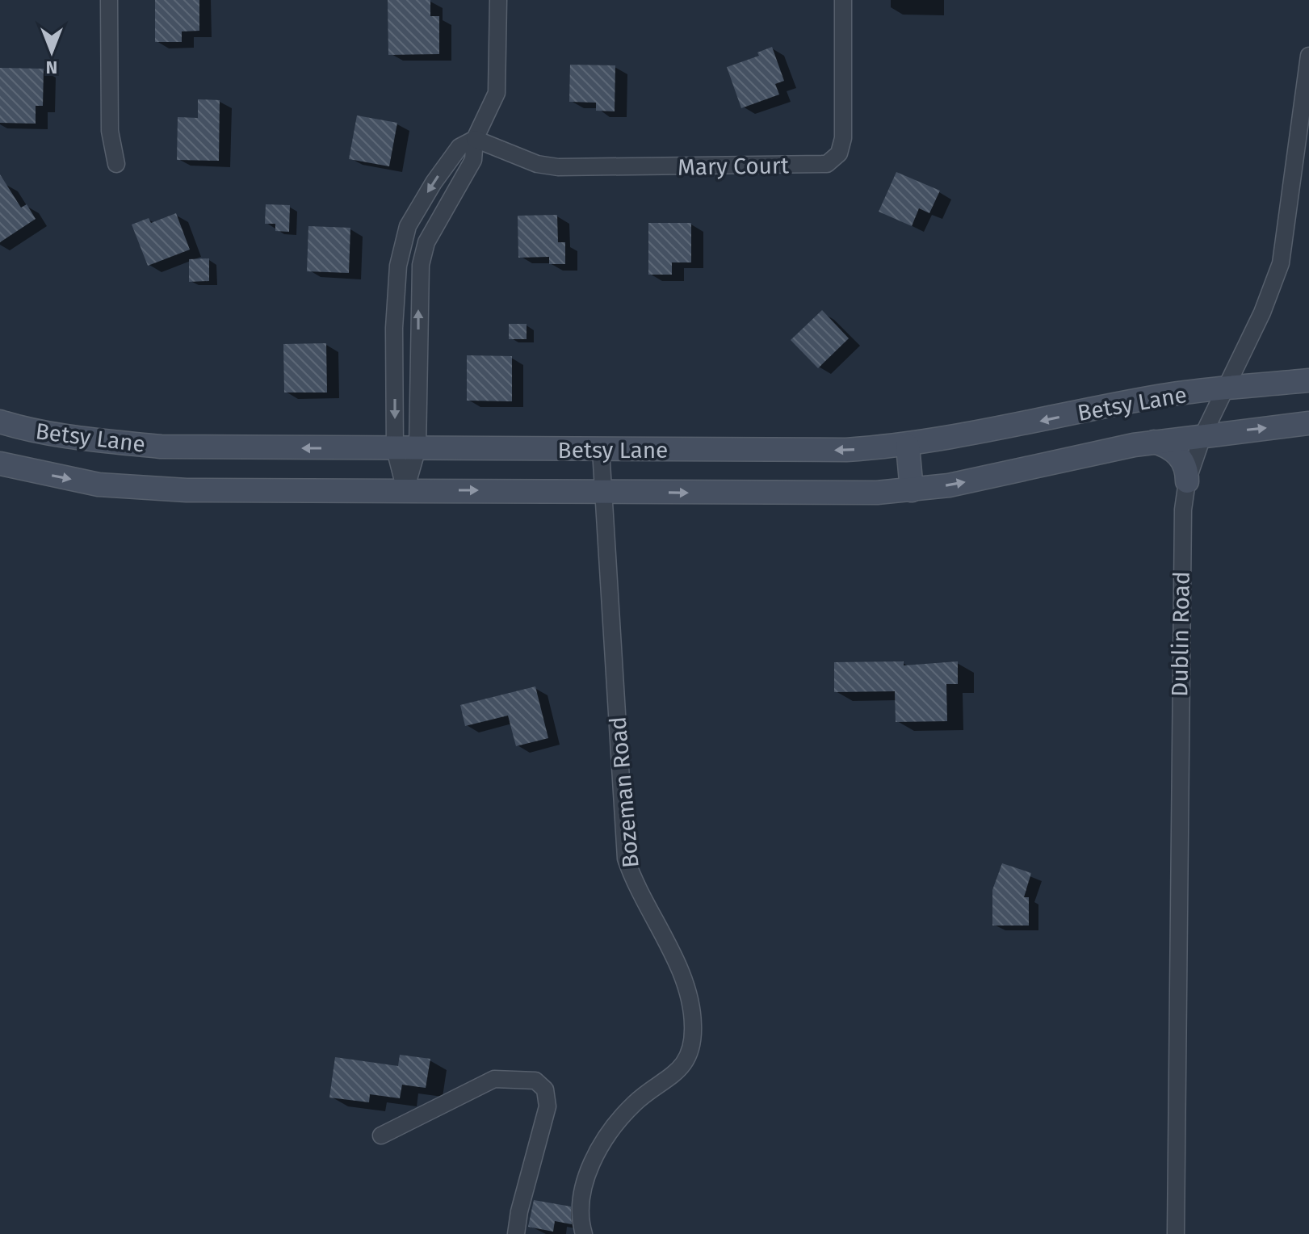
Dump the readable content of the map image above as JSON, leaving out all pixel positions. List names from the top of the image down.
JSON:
{
  "streets": {
    "main road": ["Betsy Lane"],
    "street": ["Mary Court", "Dublin Road", "Bozeman Road"]
  },
  "crossings": [
    ["Betsy Lane", "Dublin Road"],
    ["Betsy Lane", "Bozeman Road"]
  ],
  "north": "bottom"
}
